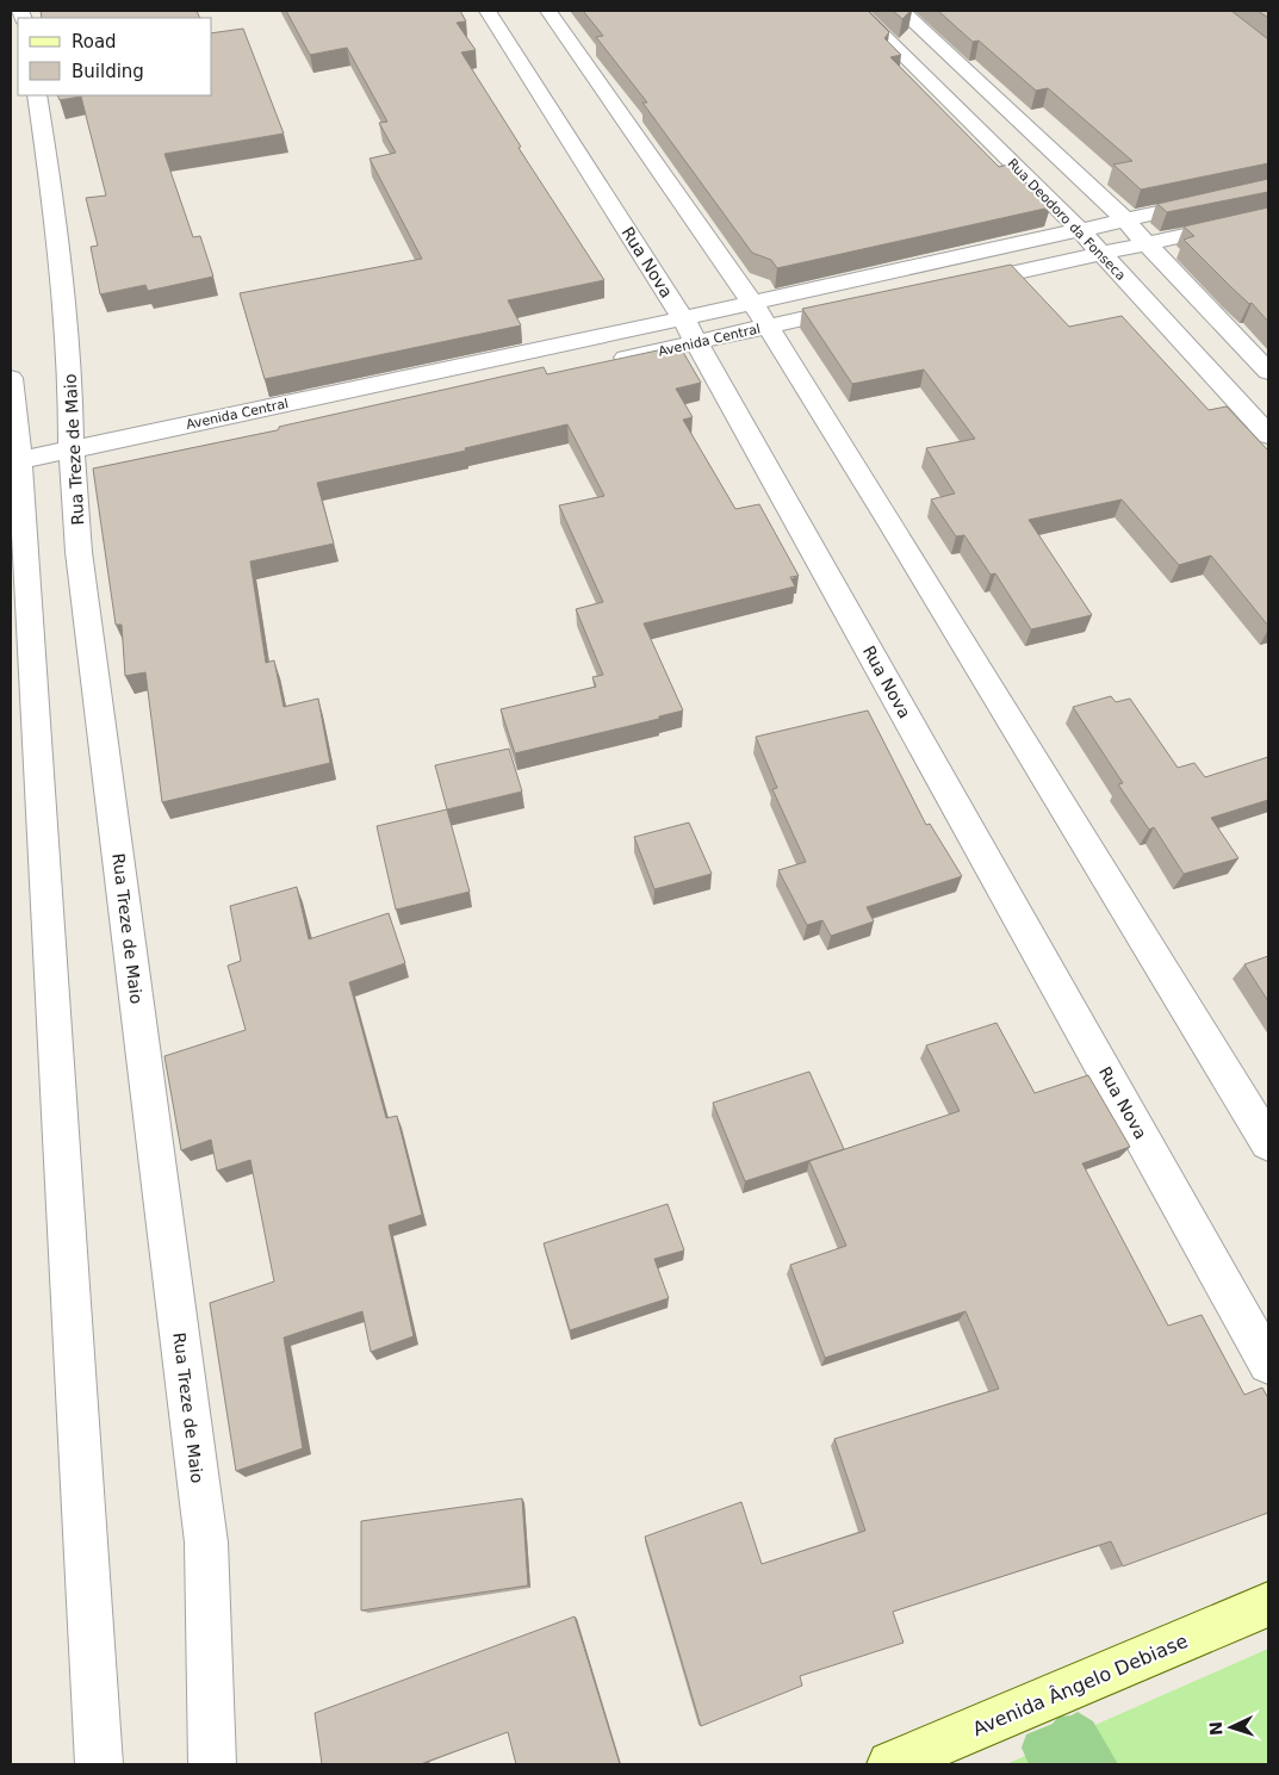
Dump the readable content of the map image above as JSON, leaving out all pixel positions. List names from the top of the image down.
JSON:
{
  "streets": {
    "street": [
      "Rua Deodoro da Fonseca",
      "Rua Nova",
      "Avenida Central",
      "Rua Treze de Maio",
      "Avenida Ângelo Debiase"
    ]
  },
  "crossings": [
    ["Rua Deodoro da Fonseca", "Avenida Central"],
    ["Rua Nova", "Avenida Central"],
    ["Avenida Central", "Rua Treze de Maio"]
  ],
  "legend": ["Road", "Building"],
  "north": "left"
}
